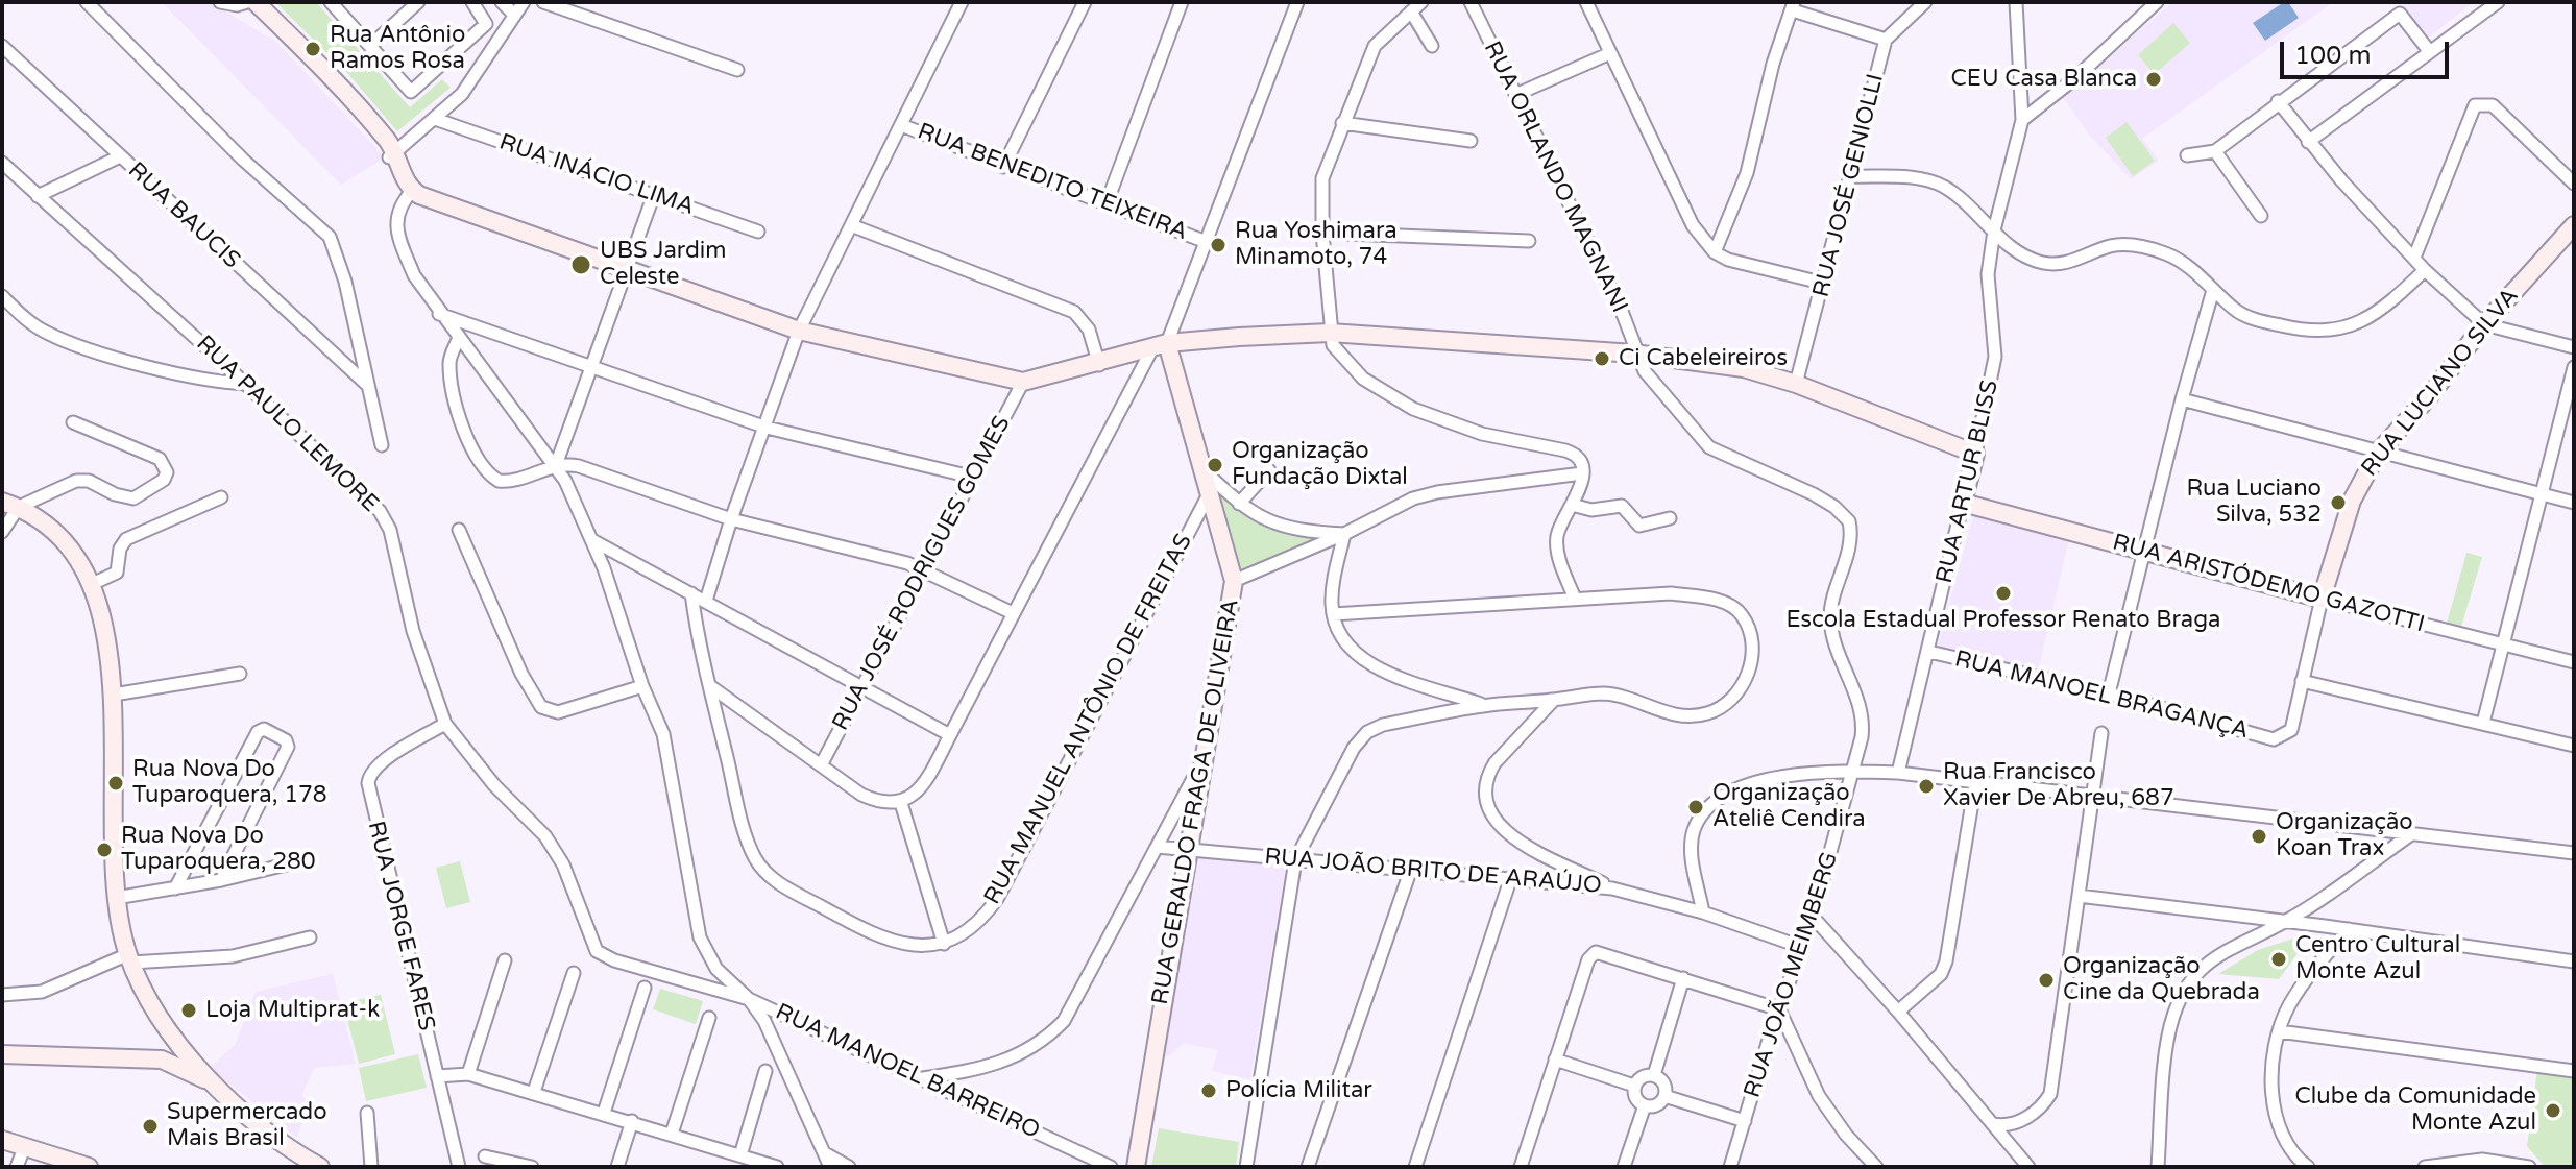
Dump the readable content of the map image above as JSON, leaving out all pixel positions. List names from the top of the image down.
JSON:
{
  "streets": {
    "street": [
      "RUA INÁCIO LIMA",
      "RUA ORLANDO MAGNANI",
      "RUA BENEDITO TEIXEIRA",
      "RUA JOSÉ GENIOLLI",
      "RUA BAUCIS",
      "RUA LUCIANO SILVA",
      "RUA PAULO LEMORE",
      "RUA ARTUR BLISS",
      "RUA JOSÉ RODRIGUES GOMES",
      "RUA ARISTÓDEMO GAZOTTI",
      "RUA MANOEL BRAGANÇA",
      "RUA MANUEL ANTÔNIO DE FREITAS",
      "RUA GERALDO FRAGA DE OLIVEIRA",
      "RUA JOÃO BRITO DE ARAÚJO",
      "RUA JORGE FARES",
      "RUA JOÃO MEIMBERG",
      "RUA MANOEL BARREIRO"
    ]
  },
  "crossings": [
    ["RUA ORLANDO MAGNANI", "RUA JOÃO MEIMBERG"],
    ["RUA LUCIANO SILVA", "RUA ARISTÓDEMO GAZOTTI"],
    ["RUA LUCIANO SILVA", "RUA MANOEL BRAGANÇA"],
    ["RUA PAULO LEMORE", "RUA JORGE FARES"],
    ["RUA PAULO LEMORE", "RUA MANOEL BARREIRO"],
    ["RUA ARTUR BLISS", "RUA ARISTÓDEMO GAZOTTI"],
    ["RUA ARTUR BLISS", "RUA MANOEL BRAGANÇA"],
    ["RUA MANUEL ANTÔNIO DE FREITAS", "RUA GERALDO FRAGA DE OLIVEIRA"],
    ["RUA GERALDO FRAGA DE OLIVEIRA", "RUA JOÃO BRITO DE ARAÚJO"],
    ["RUA JOÃO BRITO DE ARAÚJO", "RUA JOÃO MEIMBERG"]
  ],
  "places": [
    "Rua Antônio Ramos Rosa",
    "CEU Casa Blanca",
    "Rua Yoshimara Minamoto, 74",
    "UBS Jardim Celeste",
    "Ci Cabeleireiros",
    "Organização Fundação Dixtal",
    "Rua Luciano Silva, 532",
    "Escola Estadual Professor Renato Braga",
    "Rua Nova Do Tuparoquera, 178",
    "Rua Francisco Xavier De Abreu, 687",
    "Organização Ateliê Cendira",
    "Organização Koan Trax",
    "Rua Nova Do Tuparoquera, 280",
    "Centro Cultural Monte Azul",
    "Organização Cine da Quebrada",
    "Loja Multiprat-k",
    "Polícia Militar",
    "Clube da Comunidade Monte Azul",
    "Supermercado Mais Brasil"
  ],
  "scale_bar": "100 m"
}
